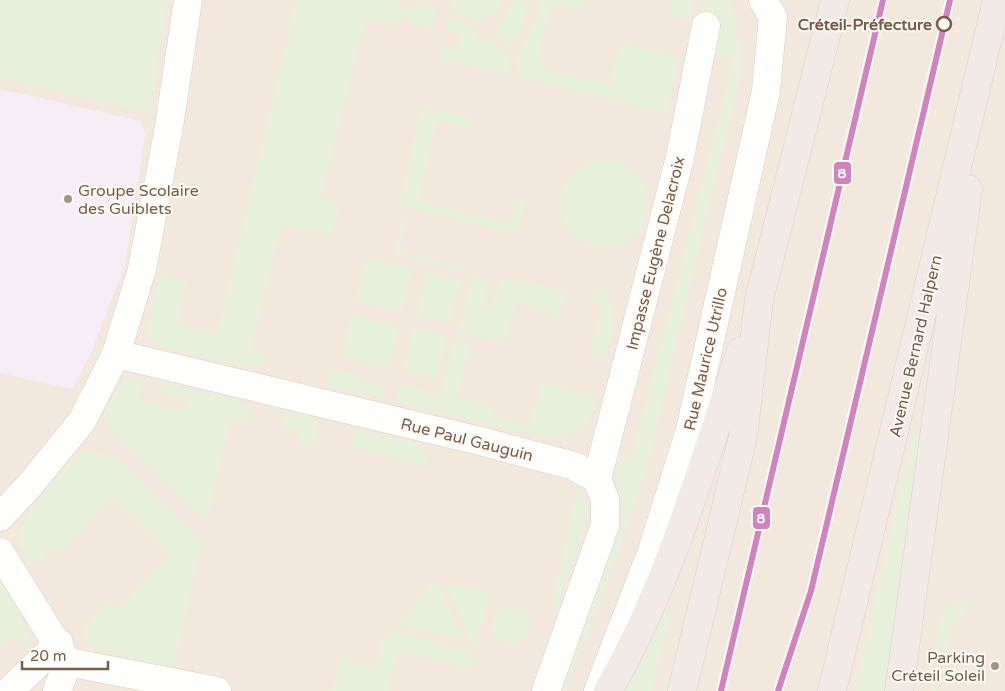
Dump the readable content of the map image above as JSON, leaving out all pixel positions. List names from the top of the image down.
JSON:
{
  "streets": {
    "highway": ["Avenue Bernard Halpern"],
    "street": ["Impasse Eugène Delacroix", "Rue Maurice Utrillo", "Rue Paul Gauguin"]
  },
  "crossings": [
    ["Impasse Eugène Delacroix", "Rue Paul Gauguin"]
  ],
  "places": ["Créteil-Préfecture", "Groupe Scolaire des Guiblets", "Parking Créteil Soleil"],
  "lines": ["transit line 8"],
  "scale_bar": "20 m"
}
